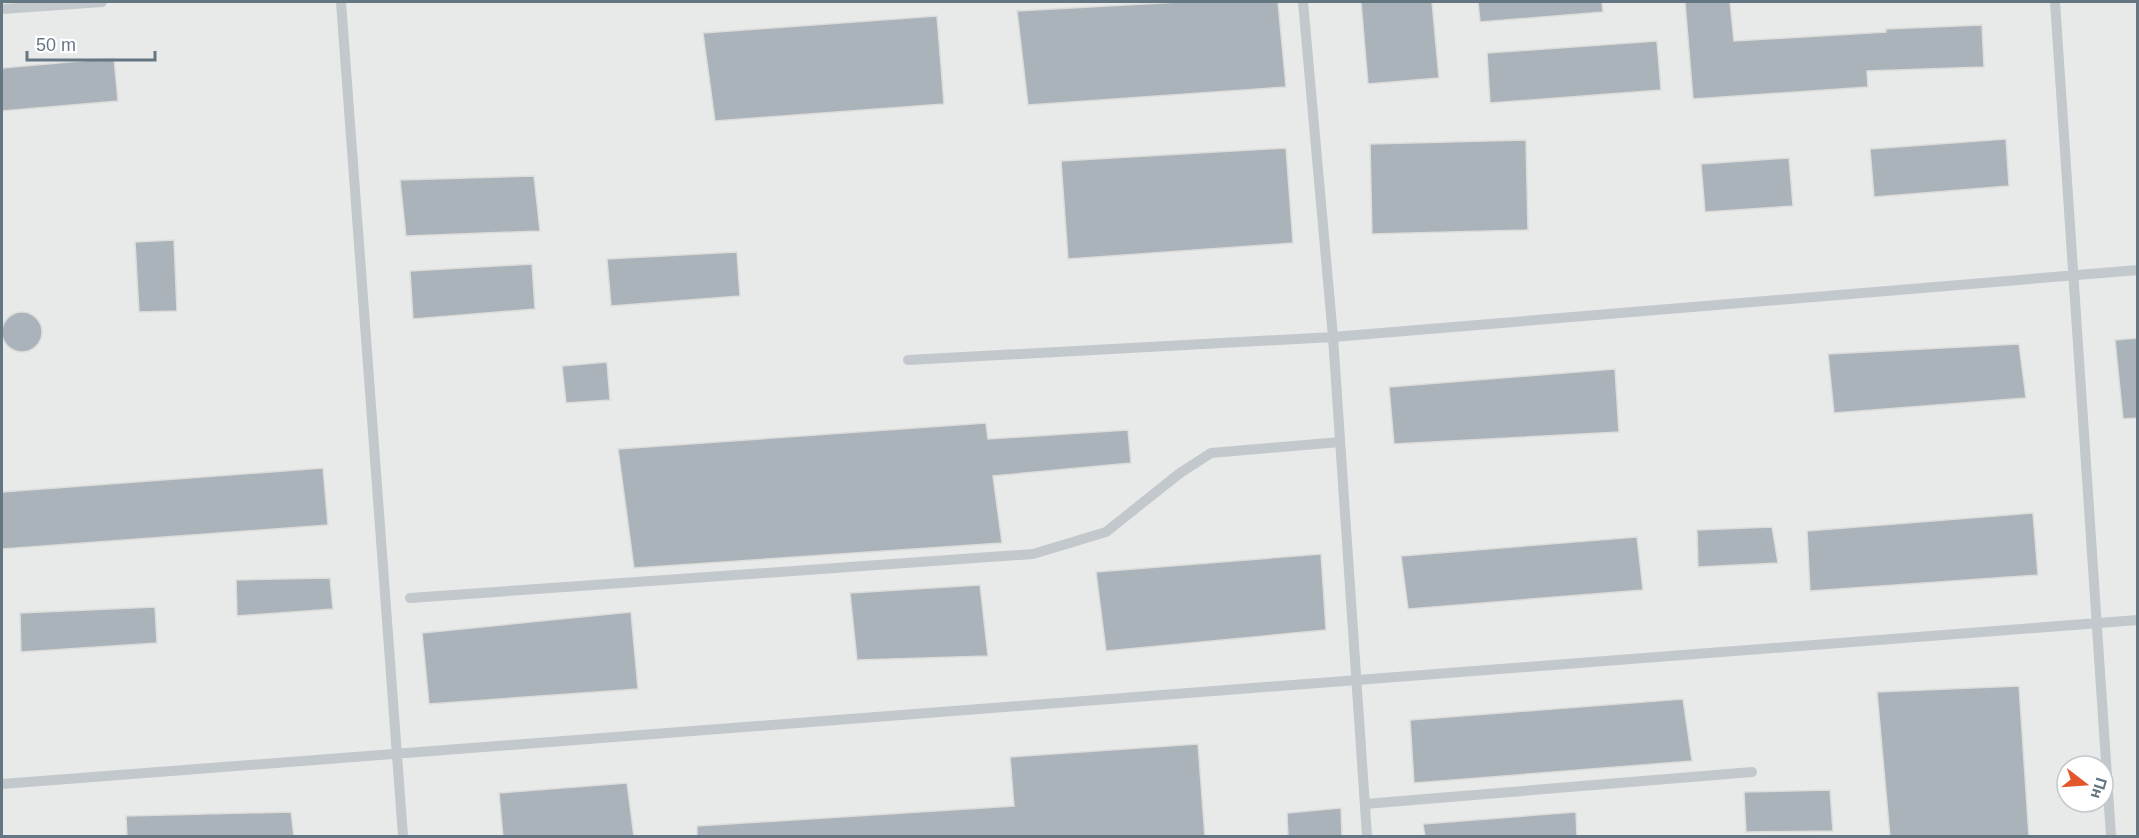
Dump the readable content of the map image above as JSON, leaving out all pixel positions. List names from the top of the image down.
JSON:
{
  "scale_bar": "50 m",
  "north": "right"
}
